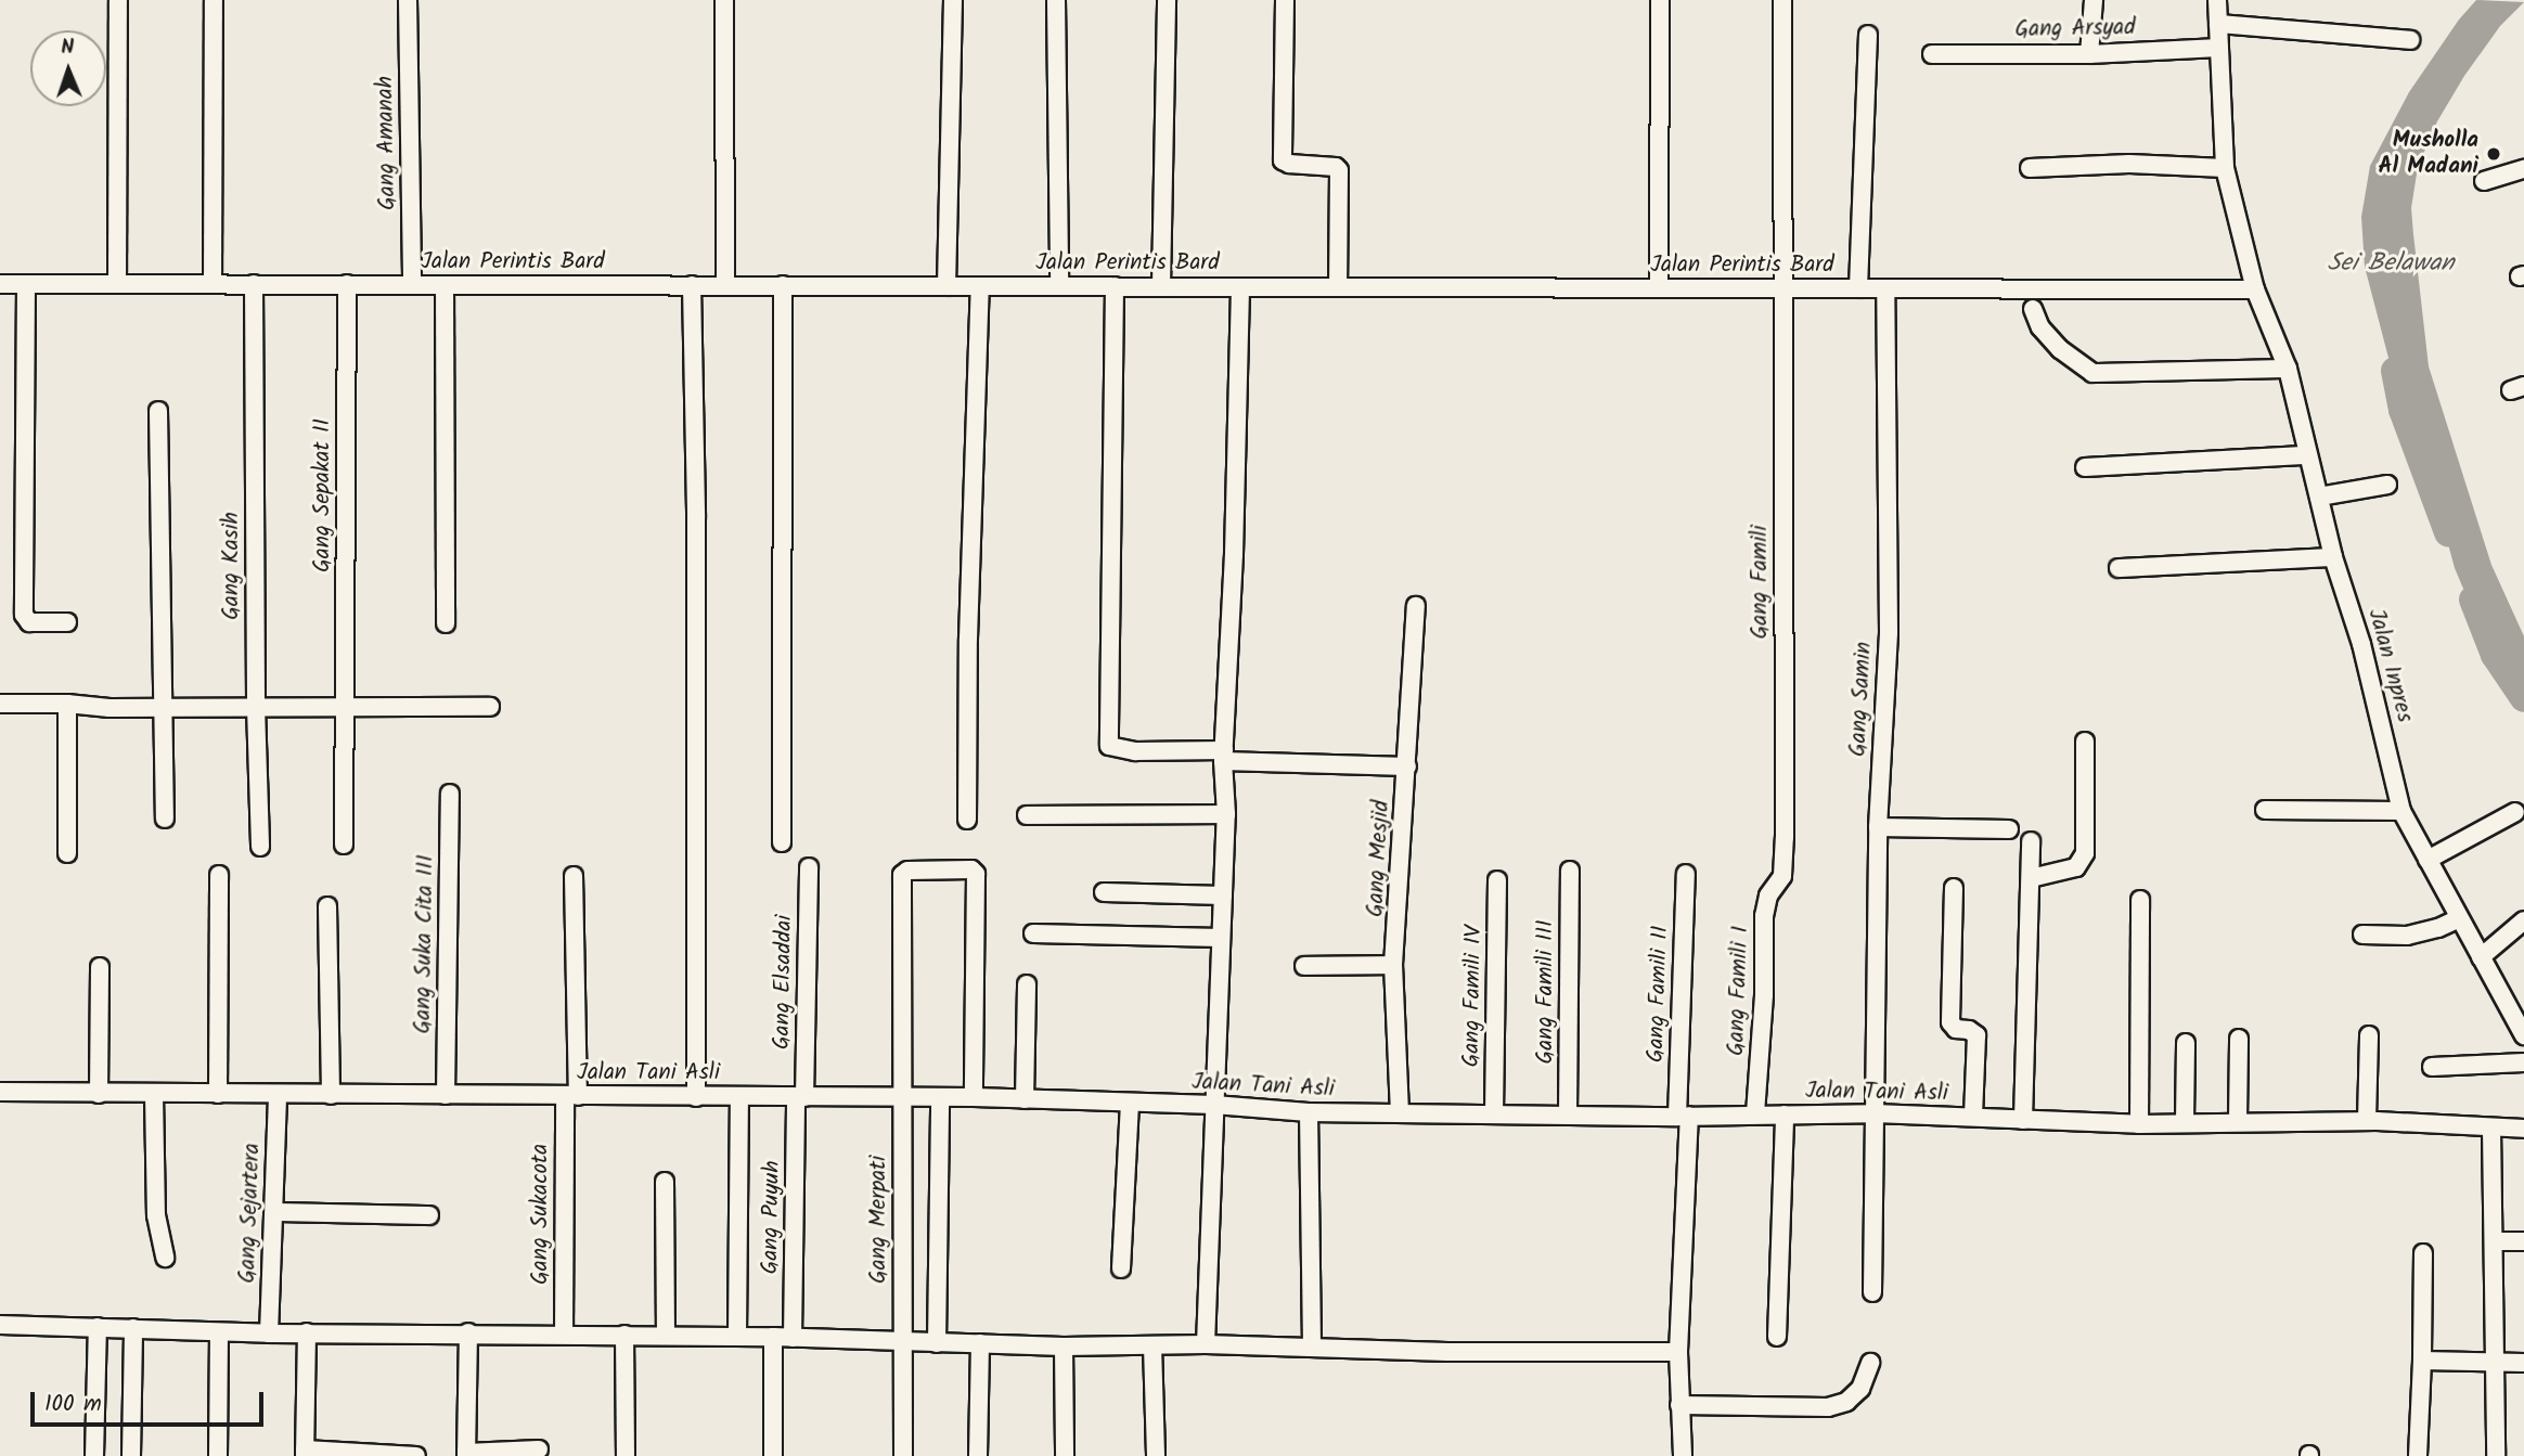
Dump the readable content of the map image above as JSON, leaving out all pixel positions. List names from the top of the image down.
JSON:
{
  "streets": {
    "street": [
      "Gang Arsyad",
      "Gang Amanah",
      "Jalan Perintis Bard",
      "Gang Sepakat II",
      "Gang Kasih",
      "Gang Famili",
      "Jalan Inpres",
      "Gang Samin",
      "Gang Mesjid",
      "Gang Suka Cita III",
      "Gang Elsaddai",
      "Gang Famili I",
      "Gang Famili III",
      "Gang Famili II",
      "Gang Famili IV",
      "Jalan Tani Asli",
      "Gang Sejartera",
      "Gang Sukacota",
      "Gang Puyuh",
      "Gang Merpati"
    ]
  },
  "crossings": [
    ["Gang Arsyad", "Jalan Inpres"],
    ["Gang Amanah", "Jalan Perintis Bard"],
    ["Jalan Perintis Bard", "Gang Sepakat II"],
    ["Jalan Perintis Bard", "Gang Kasih"],
    ["Jalan Perintis Bard", "Gang Famili"],
    ["Jalan Perintis Bard", "Jalan Inpres"],
    ["Jalan Perintis Bard", "Gang Samin"],
    ["Gang Famili", "Gang Famili I"],
    ["Gang Samin", "Jalan Tani Asli"],
    ["Gang Mesjid", "Jalan Tani Asli"],
    ["Gang Suka Cita III", "Jalan Tani Asli"],
    ["Gang Elsaddai", "Jalan Tani Asli"],
    ["Gang Elsaddai", "Gang Puyuh"],
    ["Gang Famili I", "Jalan Tani Asli"],
    ["Gang Famili III", "Jalan Tani Asli"],
    ["Gang Famili II", "Jalan Tani Asli"],
    ["Gang Famili IV", "Jalan Tani Asli"],
    ["Jalan Tani Asli", "Gang Sejartera"],
    ["Jalan Tani Asli", "Gang Sukacota"],
    ["Jalan Tani Asli", "Gang Puyuh"],
    ["Jalan Tani Asli", "Gang Merpati"]
  ],
  "water": ["Sei Belawan"],
  "places": ["Musholla Al Madani"],
  "scale_bar": "100 m",
  "north": "top"
}
